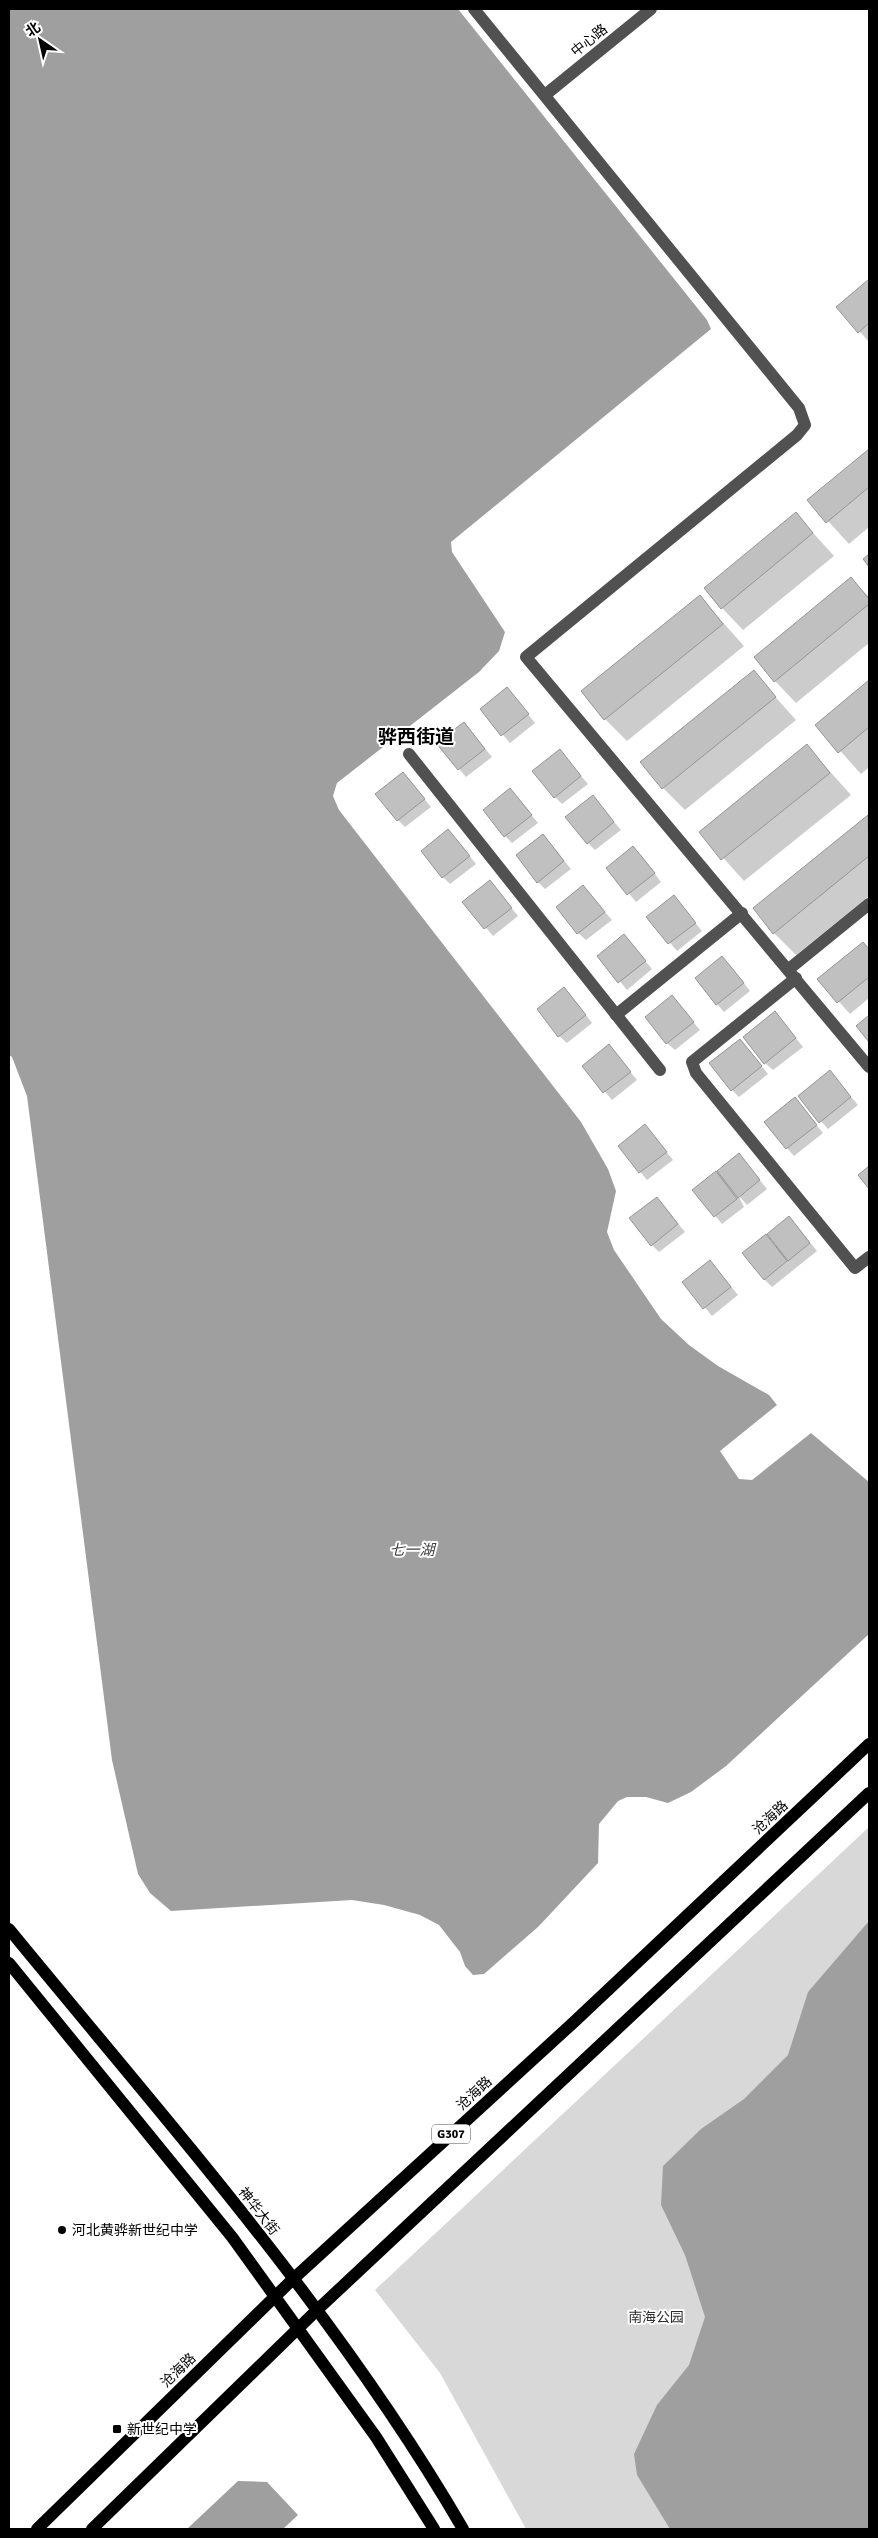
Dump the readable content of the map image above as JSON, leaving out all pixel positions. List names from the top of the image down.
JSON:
{
  "streets": {
    "main road": ["沧海路", "G307", "神华大街"],
    "street": ["中心路"]
  },
  "crossings": [
    ["沧海路", "神华大街"],
    ["G307", "神华大街"]
  ],
  "districts": ["骅西街道"],
  "water": ["七一湖"],
  "parks": ["南海公园"],
  "places": {
    "other": ["河北黄骅新世纪中学"],
    "transit": ["新世纪中学"]
  },
  "north": "top left"
}
